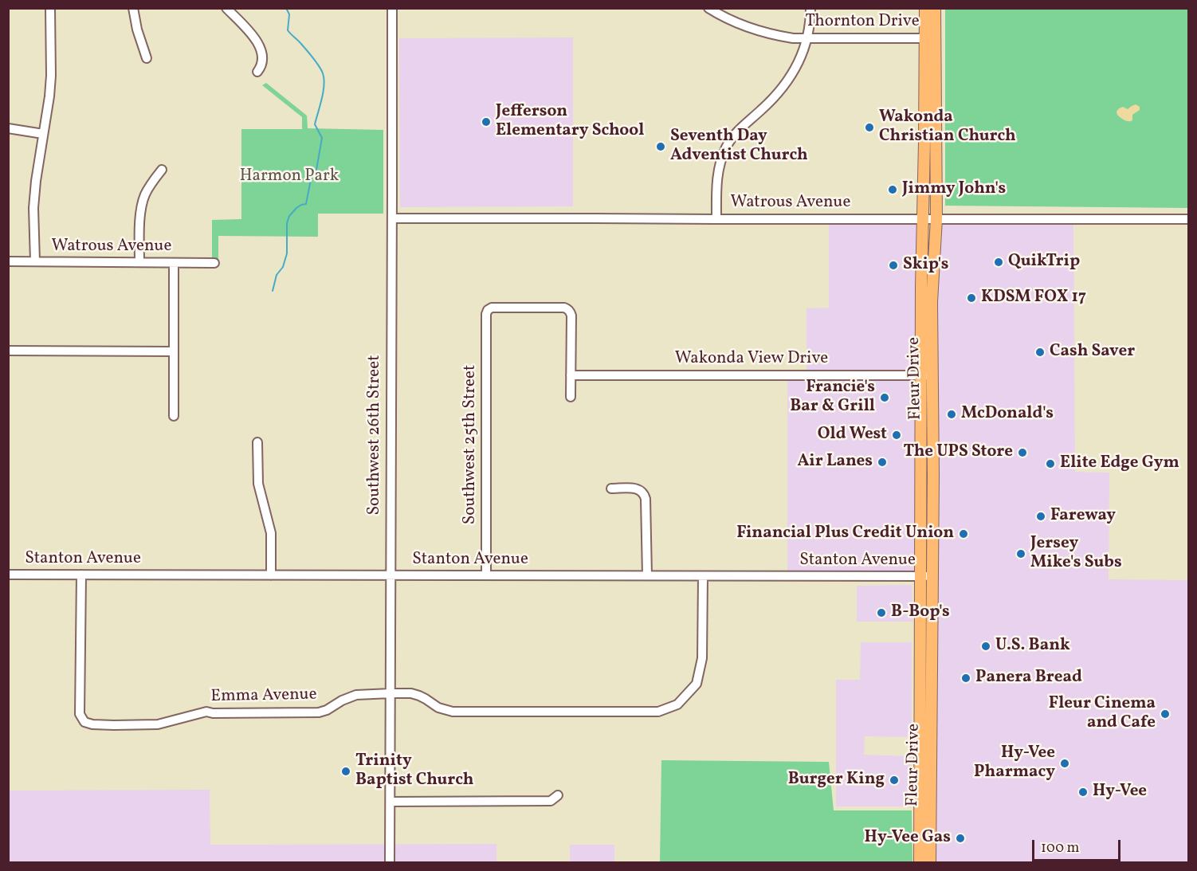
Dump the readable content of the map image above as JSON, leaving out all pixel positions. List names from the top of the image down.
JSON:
{
  "streets": {
    "main road": ["Fleur Drive"],
    "street": [
      "Thornton Drive",
      "Watrous Avenue",
      "Wakonda View Drive",
      "Southwest 26th Street",
      "Southwest 25th Street",
      "Stanton Avenue",
      "Emma Avenue"
    ]
  },
  "crossings": [
    ["Thornton Drive", "Fleur Drive"],
    ["Watrous Avenue", "Fleur Drive"],
    ["Watrous Avenue", "Southwest 26th Street"],
    ["Wakonda View Drive", "Fleur Drive"],
    ["Wakonda View Drive", "Southwest 25th Street"],
    ["Fleur Drive", "Stanton Avenue"],
    ["Southwest 26th Street", "Stanton Avenue"],
    ["Southwest 26th Street", "Emma Avenue"],
    ["Southwest 25th Street", "Stanton Avenue"],
    ["Stanton Avenue", "Emma Avenue"]
  ],
  "parks": ["Harmon Park"],
  "places": [
    "Jefferson Elementary School",
    "Wakonda Christian Church",
    "Seventh Day Adventist Church",
    "Jimmy John's",
    "QuikTrip",
    "Skip's",
    "KDSM FOX 17",
    "Cash Saver",
    "Francie's Bar & Grill",
    "McDonald's",
    "Old West",
    "The UPS Store",
    "Air Lanes",
    "Elite Edge Gym",
    "Fareway",
    "Financial Plus Credit Union",
    "Jersey Mike's Subs",
    "B-Bop's",
    "U.S. Bank",
    "Panera Bread",
    "Fleur Cinema and Cafe",
    "Hy-Vee Pharmacy",
    "Trinity Baptist Church",
    "Burger King",
    "Hy-Vee",
    "Hy-Vee Gas"
  ],
  "scale_bar": "100 m"
}
